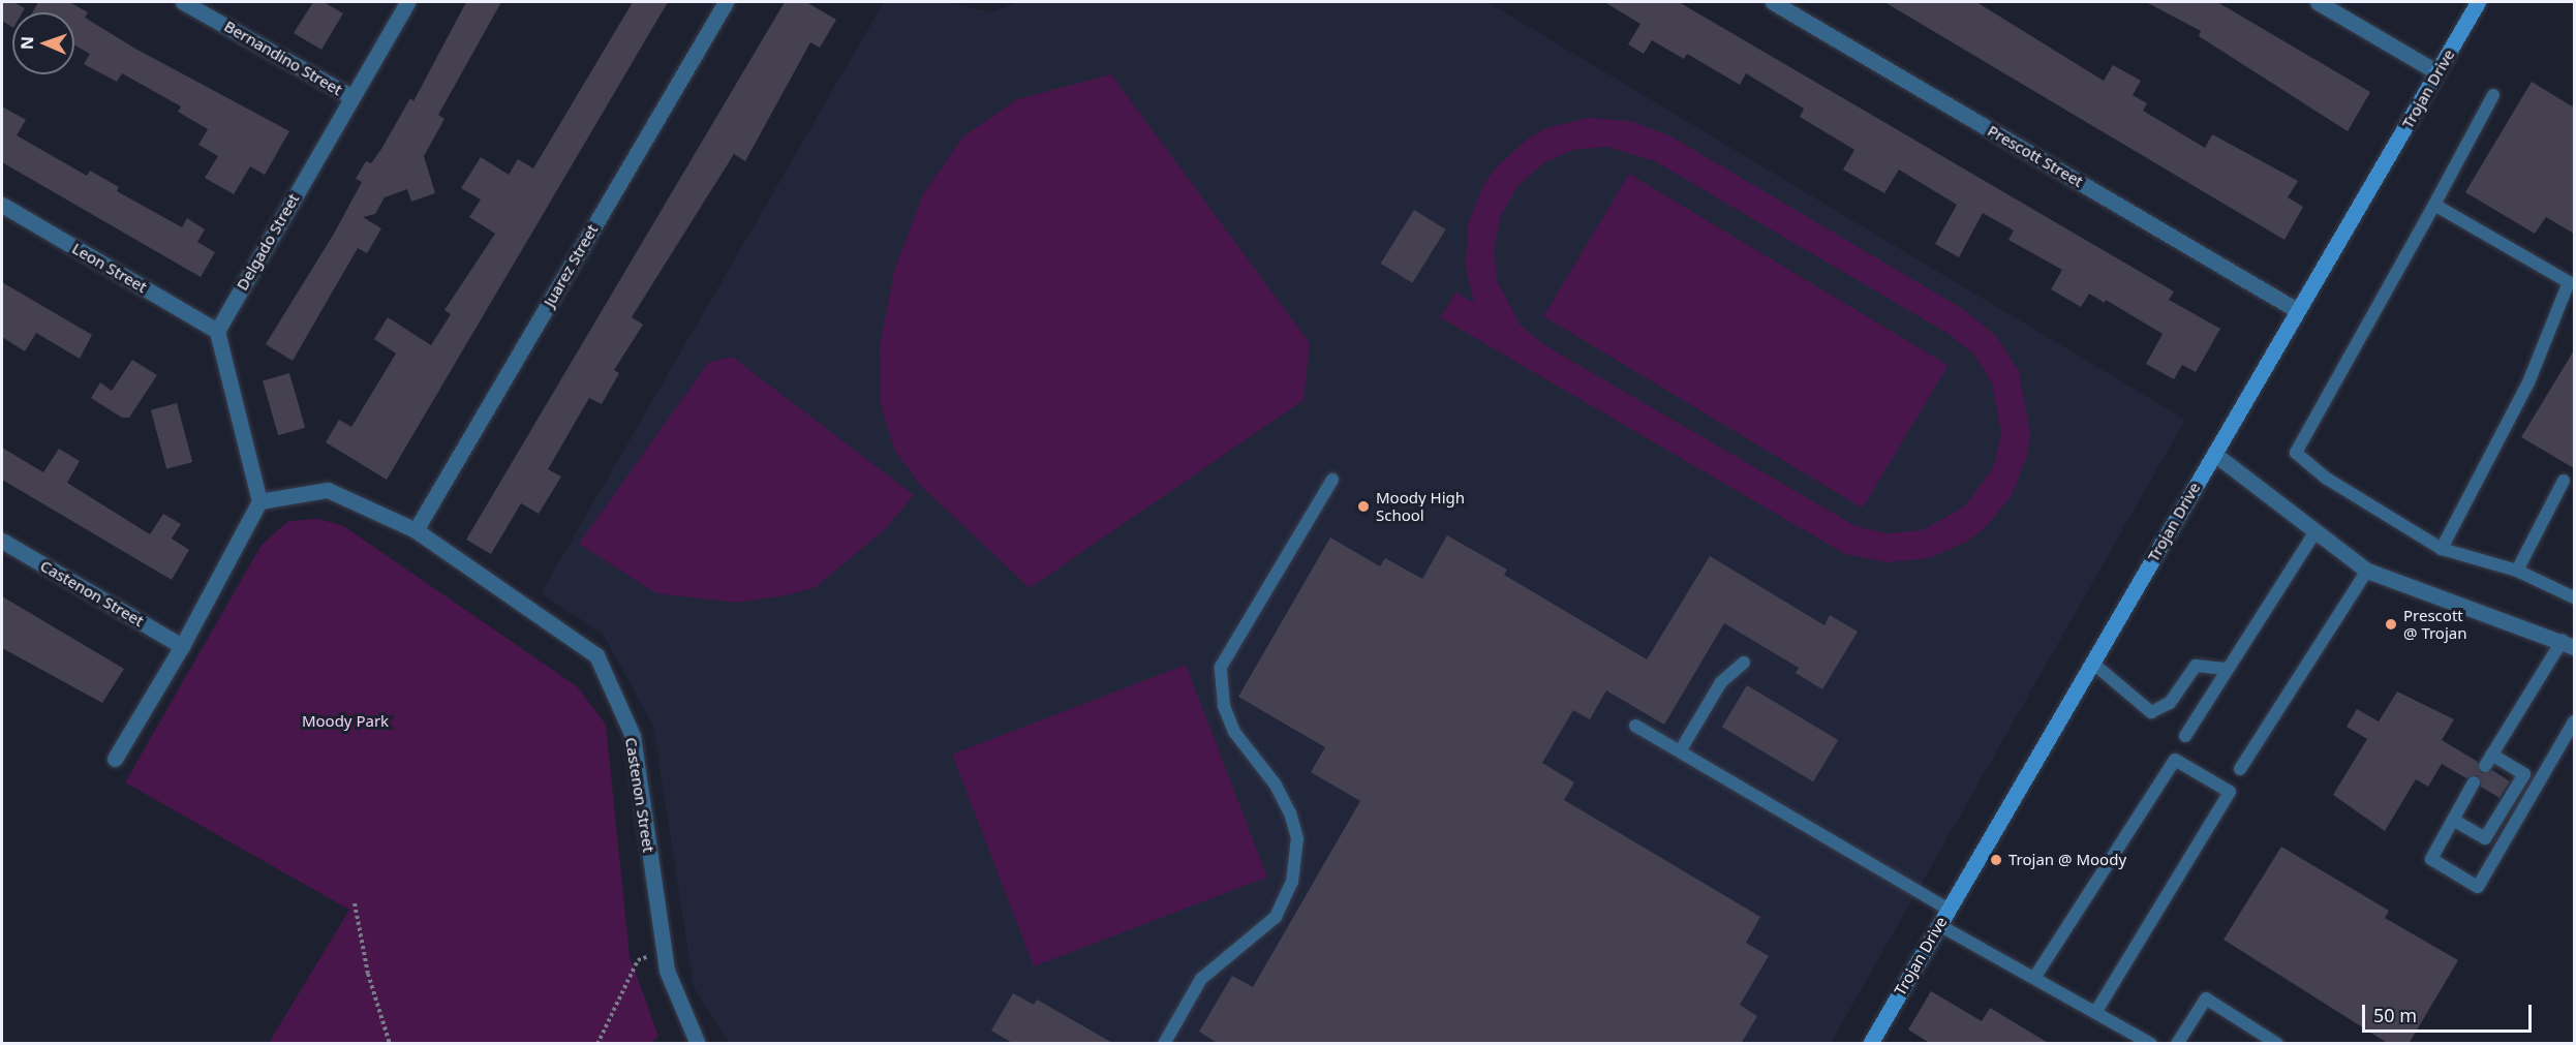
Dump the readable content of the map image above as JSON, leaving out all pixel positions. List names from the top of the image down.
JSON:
{
  "streets": {
    "street": [
      "Bernandino Street",
      "Trojan Drive",
      "Prescott Street",
      "Delgado Street",
      "Juarez Street",
      "Leon Street",
      "Castenon Street"
    ]
  },
  "crossings": [
    ["Bernandino Street", "Delgado Street"],
    ["Trojan Drive", "Prescott Street"],
    ["Delgado Street", "Leon Street"],
    ["Juarez Street", "Castenon Street"]
  ],
  "parks": ["Moody Park"],
  "places": ["Moody High School", "Prescott @ Trojan", "Trojan @ Moody"],
  "scale_bar": "50 m",
  "north": "left"
}
